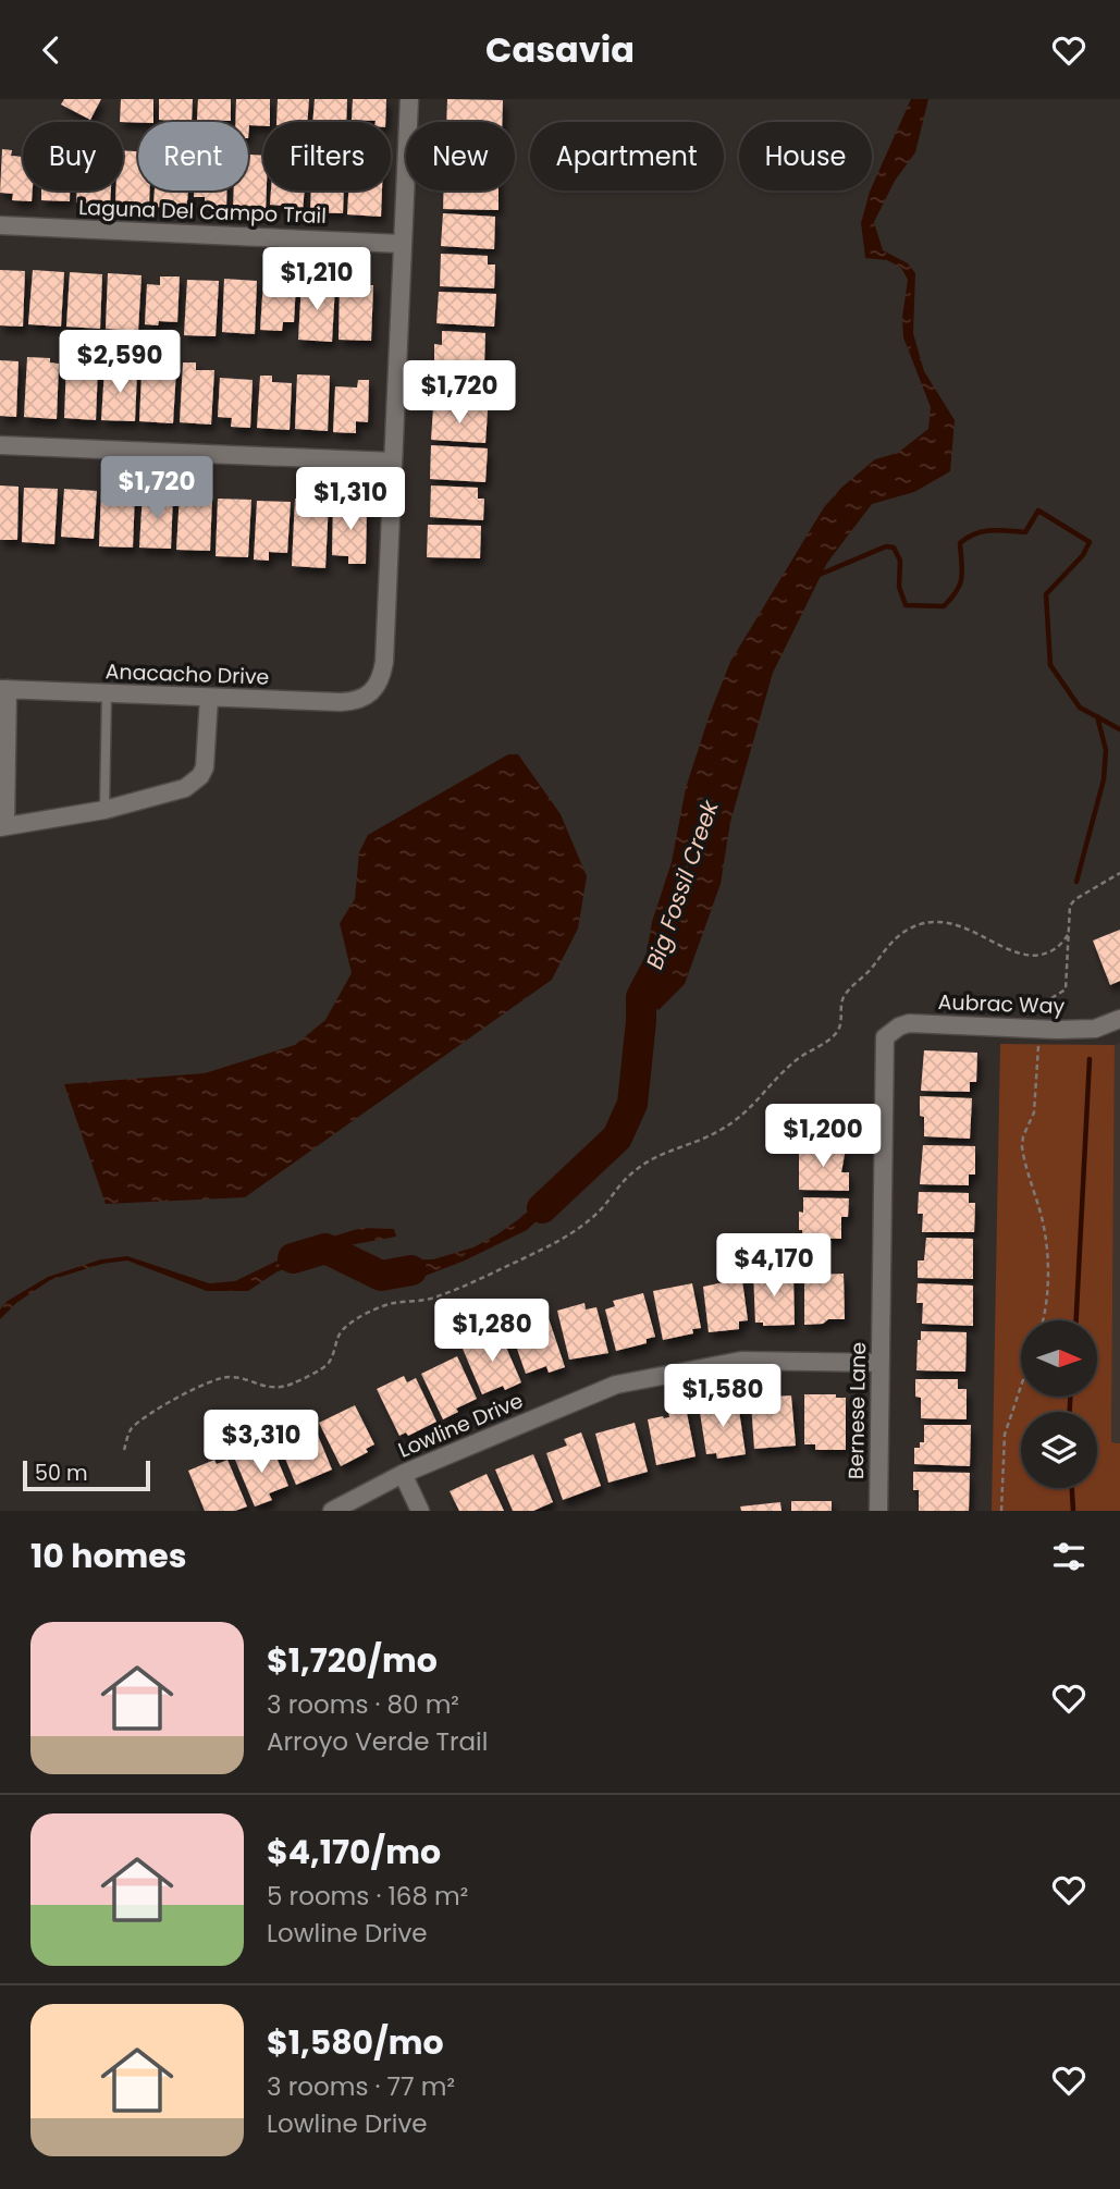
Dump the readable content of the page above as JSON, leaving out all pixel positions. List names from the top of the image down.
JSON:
{
  "streets": {
    "street": [
      "Laguna Del Campo Trail",
      "Anacacho Drive",
      "Aubrac Way",
      "Bernese Lane",
      "Lowline Drive"
    ]
  },
  "crossings": [
    ["Aubrac Way", "Bernese Lane"],
    ["Bernese Lane", "Lowline Drive"]
  ],
  "water": ["Big Fossil Creek"],
  "scale_bar": "50 m",
  "north": "right",
  "page": {
    "header": "Casavia",
    "chip": [
      "Buy",
      "Rent",
      "Filters",
      "New",
      "Apartment",
      "House"
    ],
    "price": [
      "$1,210",
      "$2,590",
      "$1,720",
      "$1,720",
      "$1,310",
      "$1,200",
      "$4,170",
      "$1,280",
      "$1,580",
      "$3,310"
    ],
    "scale": "50 m",
    "heading": "10 homes",
    "list": [
      {
        "name": "$1,720/mo",
        "note": "3 rooms · 80 m² · Arroyo Verde Trail"
      },
      {
        "name": "$4,170/mo",
        "note": "5 rooms · 168 m² · Lowline Drive"
      },
      {
        "name": "$1,580/mo",
        "note": "3 rooms · 77 m² · Lowline Drive"
      }
    ]
  }
}
